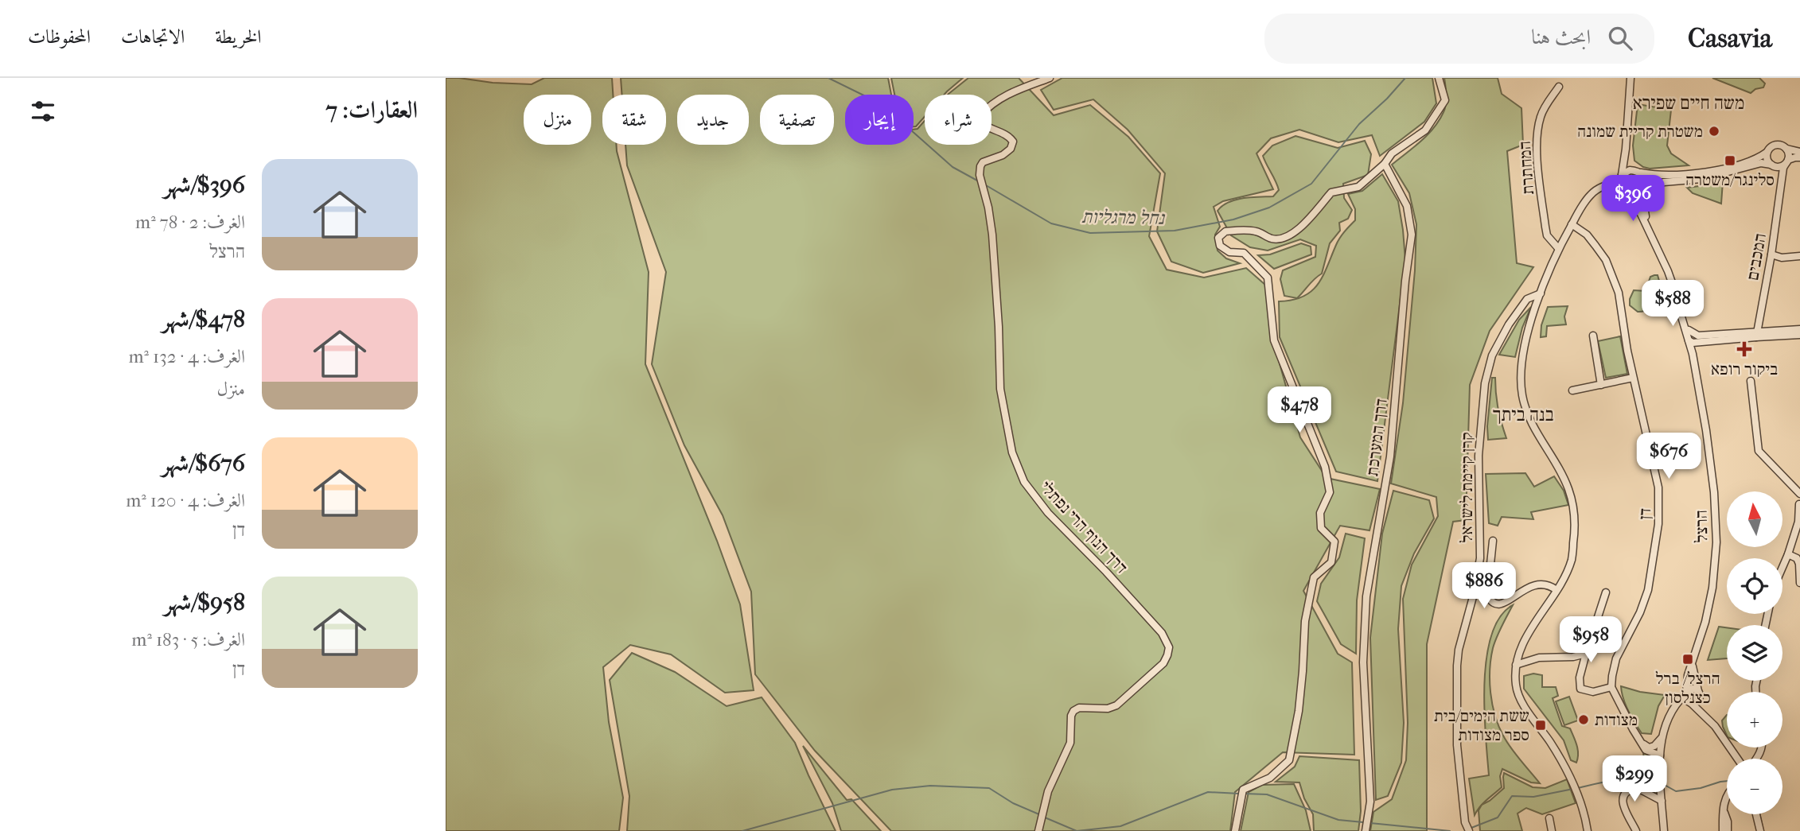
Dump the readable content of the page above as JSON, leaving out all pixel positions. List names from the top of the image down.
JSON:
{
  "streets": {
    "street": [
      "המחתרת",
      "המכבים",
      "דרך המערכת",
      "קרן קיימת לישראל",
      "דן",
      "הרצל",
      "דרך הנוף הרי נפתלי"
    ]
  },
  "districts": ["משה חיים שפירא", "בנה ביתך"],
  "water": ["נחל מרגליות"],
  "places": {
    "other": ["משטרת קריית שמונה", "מצודות"],
    "transit": ["סלינגר/משטרה", "הרצל/ ברל כצנלסון", "ששת הימים/בית ספר מצודות"],
    "health": ["ביקור רופא"]
  },
  "north": "top",
  "page": {
    "header": "Casavia",
    "search": "ابحث هنا",
    "nav": ["الخريطة", "الاتجاهات", "المحفوظات"],
    "heading": "العقارات: 7",
    "chip": [
      "شراء",
      "إيجار",
      "تصفية",
      "جديد",
      "شقة",
      "منزل"
    ],
    "list": [
      {
        "name": "$396/شهر",
        "note": "الغرف: 2 · 78 m² · הרצל"
      },
      {
        "name": "$478/شهر",
        "note": "الغرف: 4 · 132 m² · منزل"
      },
      {
        "name": "$676/شهر",
        "note": "الغرف: 4 · 120 m² · דן"
      },
      {
        "name": "$958/شهر",
        "note": "الغرف: 5 · 183 m² · דן"
      }
    ],
    "price": [
      "$396",
      "$588",
      "$478",
      "$676",
      "$886",
      "$958",
      "$299"
    ],
    "map_buttons": ["+", "−"]
  }
}
